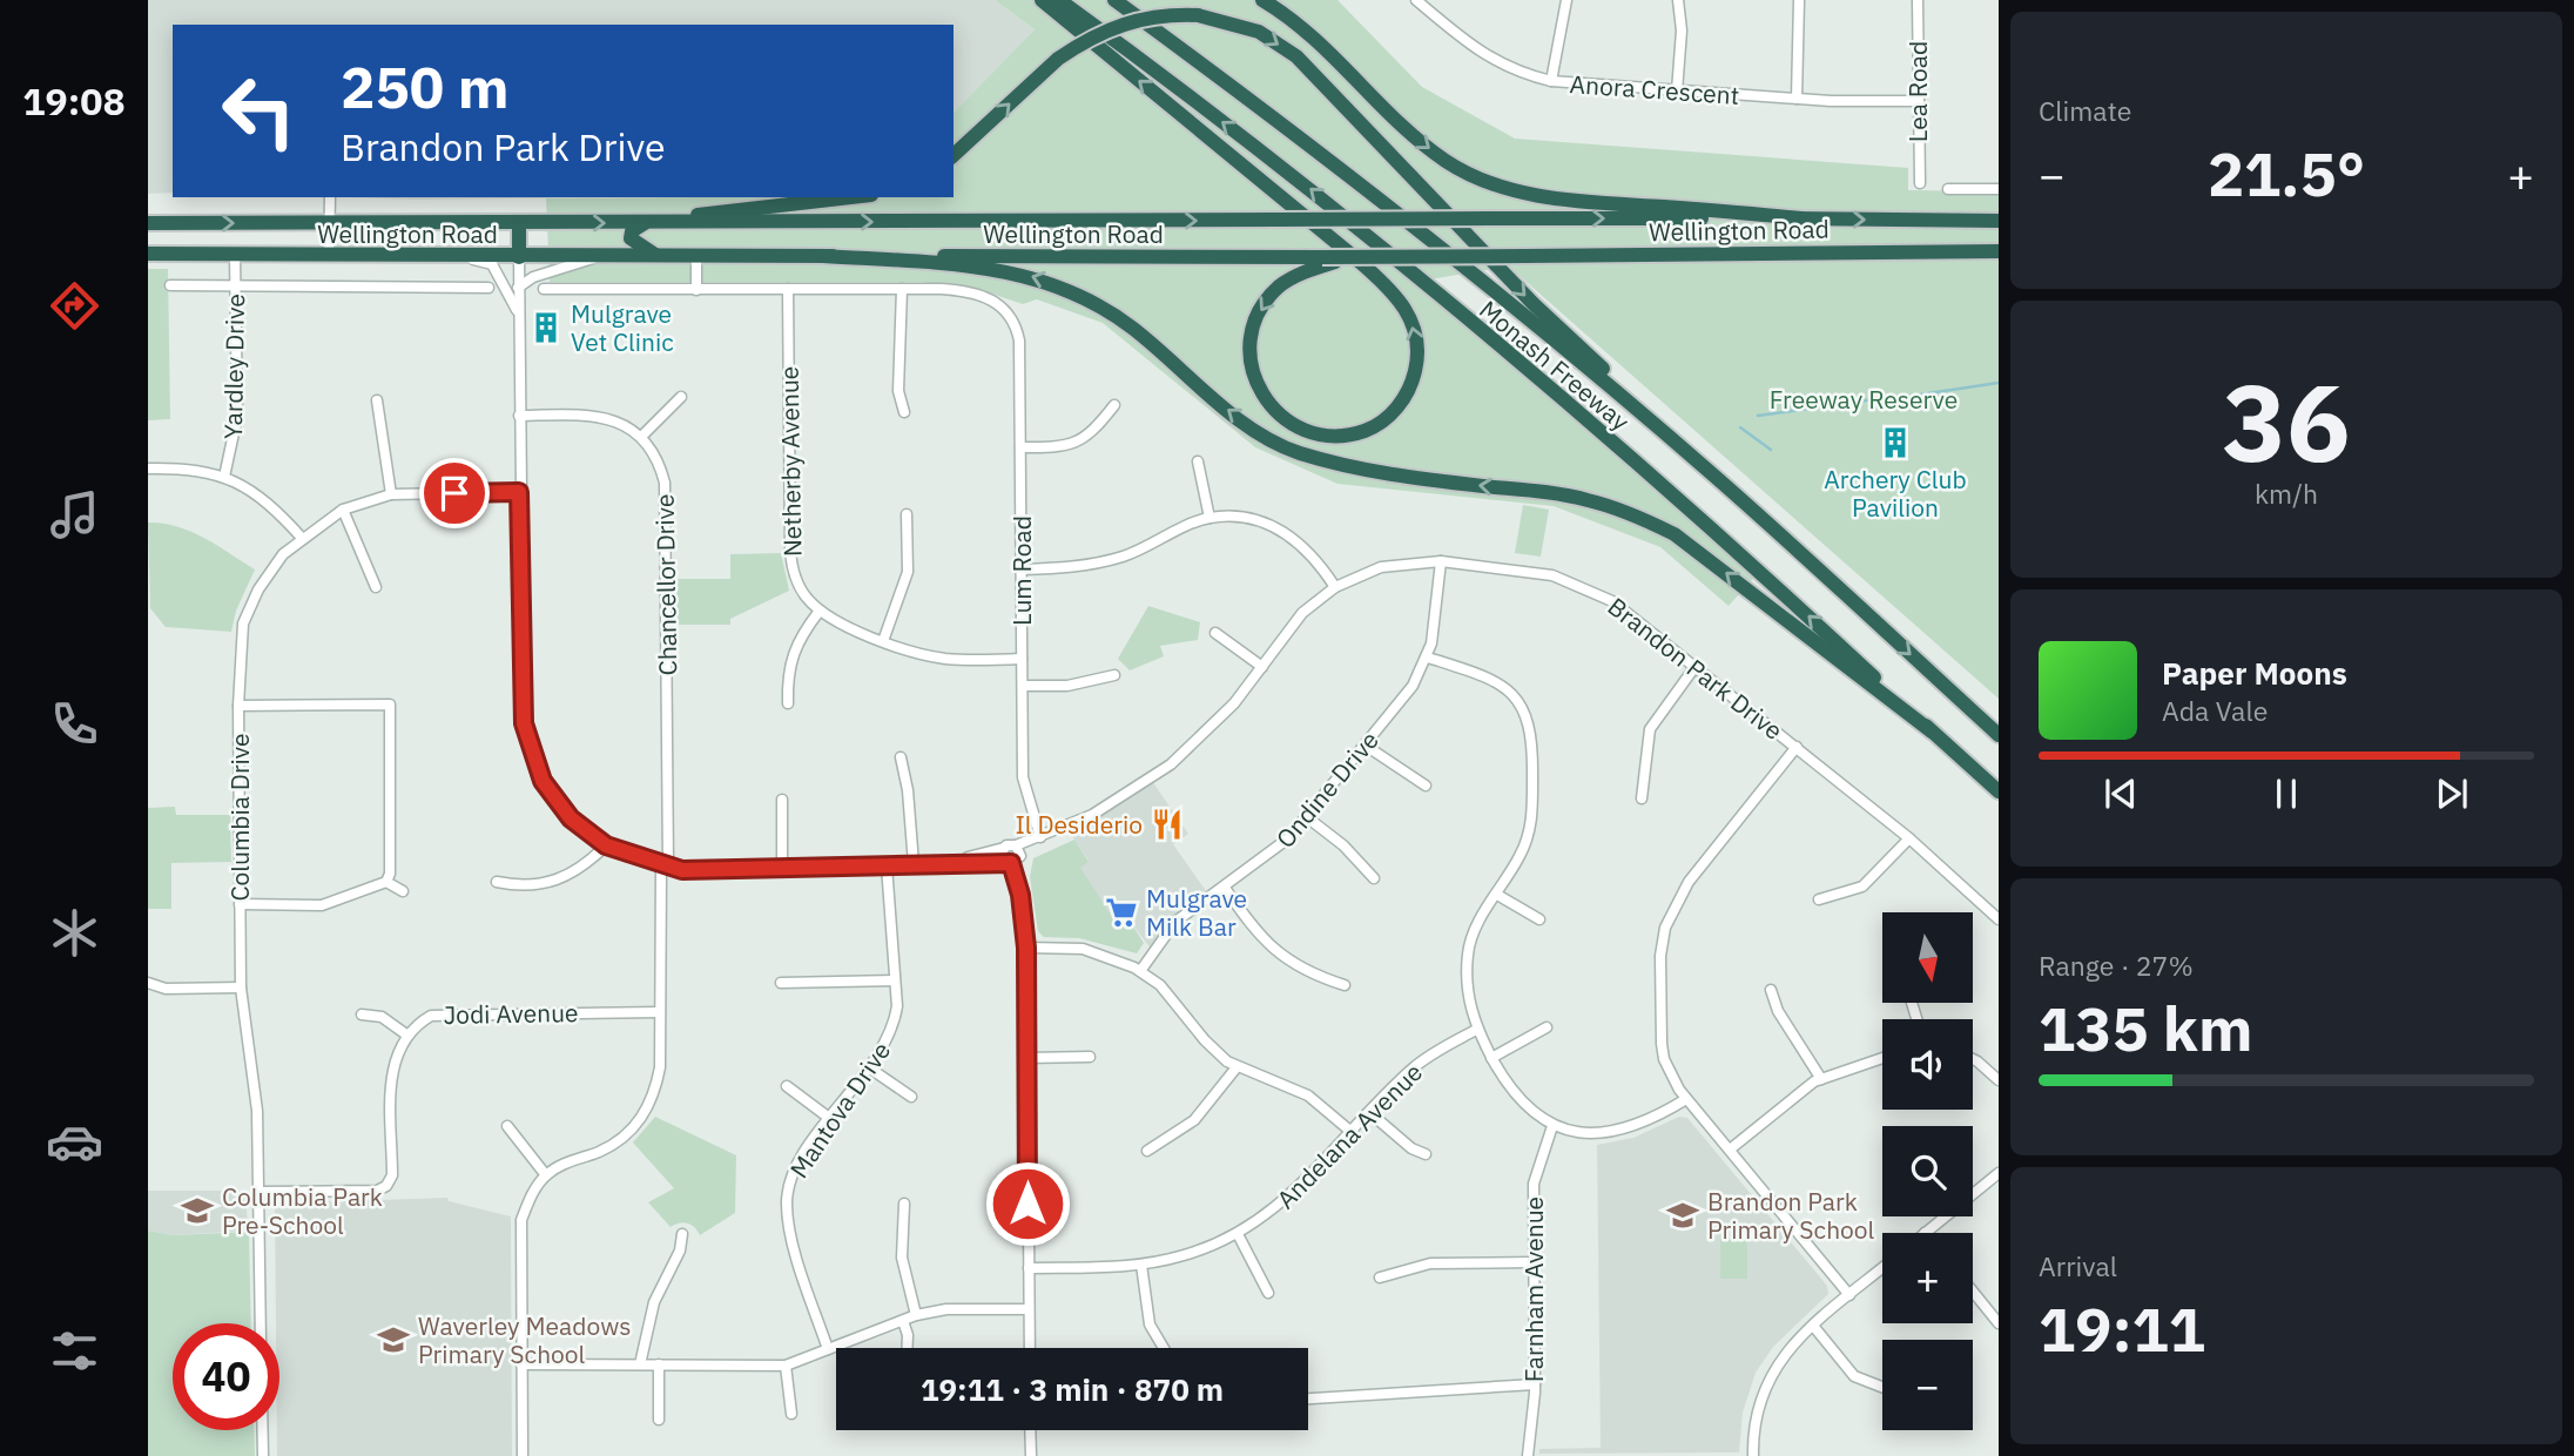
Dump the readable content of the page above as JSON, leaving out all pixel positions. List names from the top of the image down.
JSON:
{
  "streets": {
    "highway": ["Wellington Road", "Monash Freeway"],
    "street": [
      "Anora Crescent",
      "Lea Road",
      "Yardley Drive",
      "Netherby Avenue",
      "Lum Road",
      "Chancellor Drive",
      "Brandon Park Drive",
      "Ondine Drive",
      "Columbia Drive",
      "Jodi Avenue",
      "Mantova Drive",
      "Andelana Avenue",
      "Farnham Avenue"
    ]
  },
  "crossings": [
    ["Anora Crescent", "Lea Road"],
    ["Wellington Road", "Yardley Drive"],
    ["Wellington Road", "Brandon Park Drive"],
    ["Lum Road", "Brandon Park Drive"],
    ["Chancellor Drive", "Brandon Park Drive"],
    ["Chancellor Drive", "Jodi Avenue"],
    ["Brandon Park Drive", "Ondine Drive"],
    ["Brandon Park Drive", "Columbia Drive"],
    ["Brandon Park Drive", "Mantova Drive"]
  ],
  "parks": ["Freeway Reserve"],
  "places": {
    "building": ["Mulgrave Vet Clinic", "Archery Club Pavilion"],
    "restaurant": ["Il Desiderio"],
    "supermarket": ["Mulgrave Milk Bar"],
    "school or university": ["Columbia Park Pre-School", "Brandon Park Primary School", "Waverley Meadows Primary School"]
  },
  "north": "bottom",
  "page": {
    "tabs": "19:08",
    "tile": [
      "Climate",
      ["36", "km/h"],
      ["Range · 27%", "135 km"],
      ["Arrival", "19:11"]
    ],
    "turn": ["250 m", "Brandon Park Drive"],
    "heat": ["−", "21.5°", "+"],
    "song": ["Paper Moons", "Ada Vale"],
    "map_buttons": ["+", "−"],
    "limit": "40",
    "trip": "19:11 · 3 min · 870 m"
  }
}
